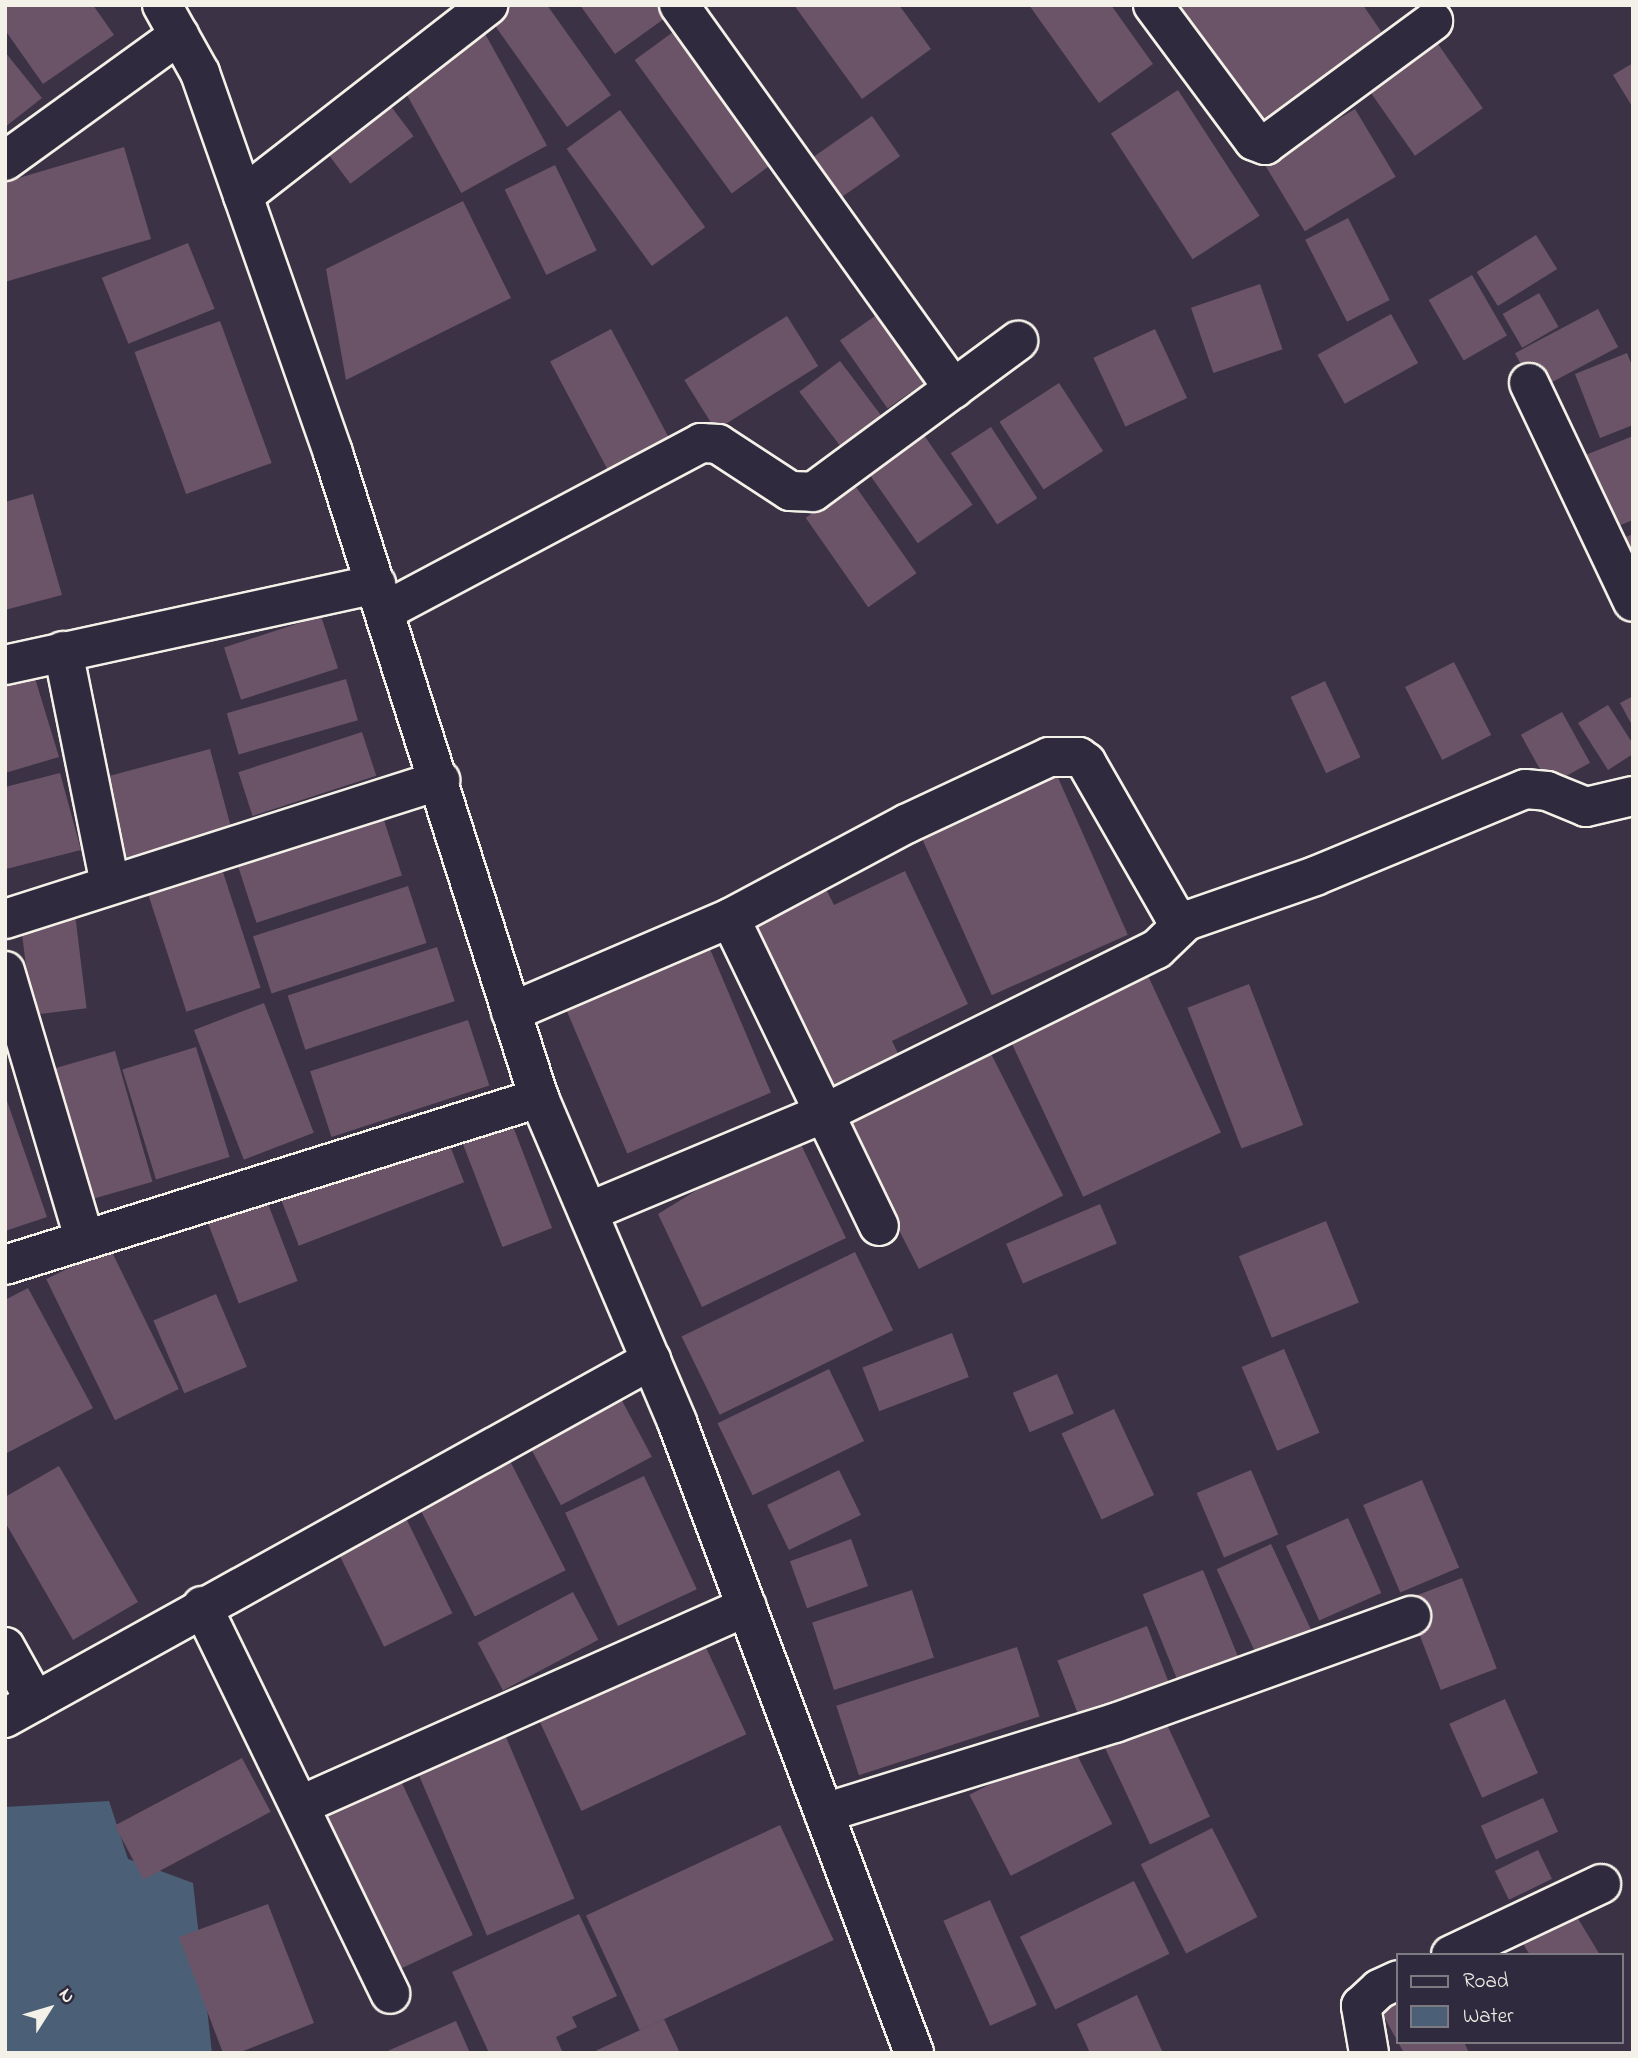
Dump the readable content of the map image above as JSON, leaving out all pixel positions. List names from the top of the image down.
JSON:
{
  "legend": ["Road", "Water"],
  "north": "top right"
}
